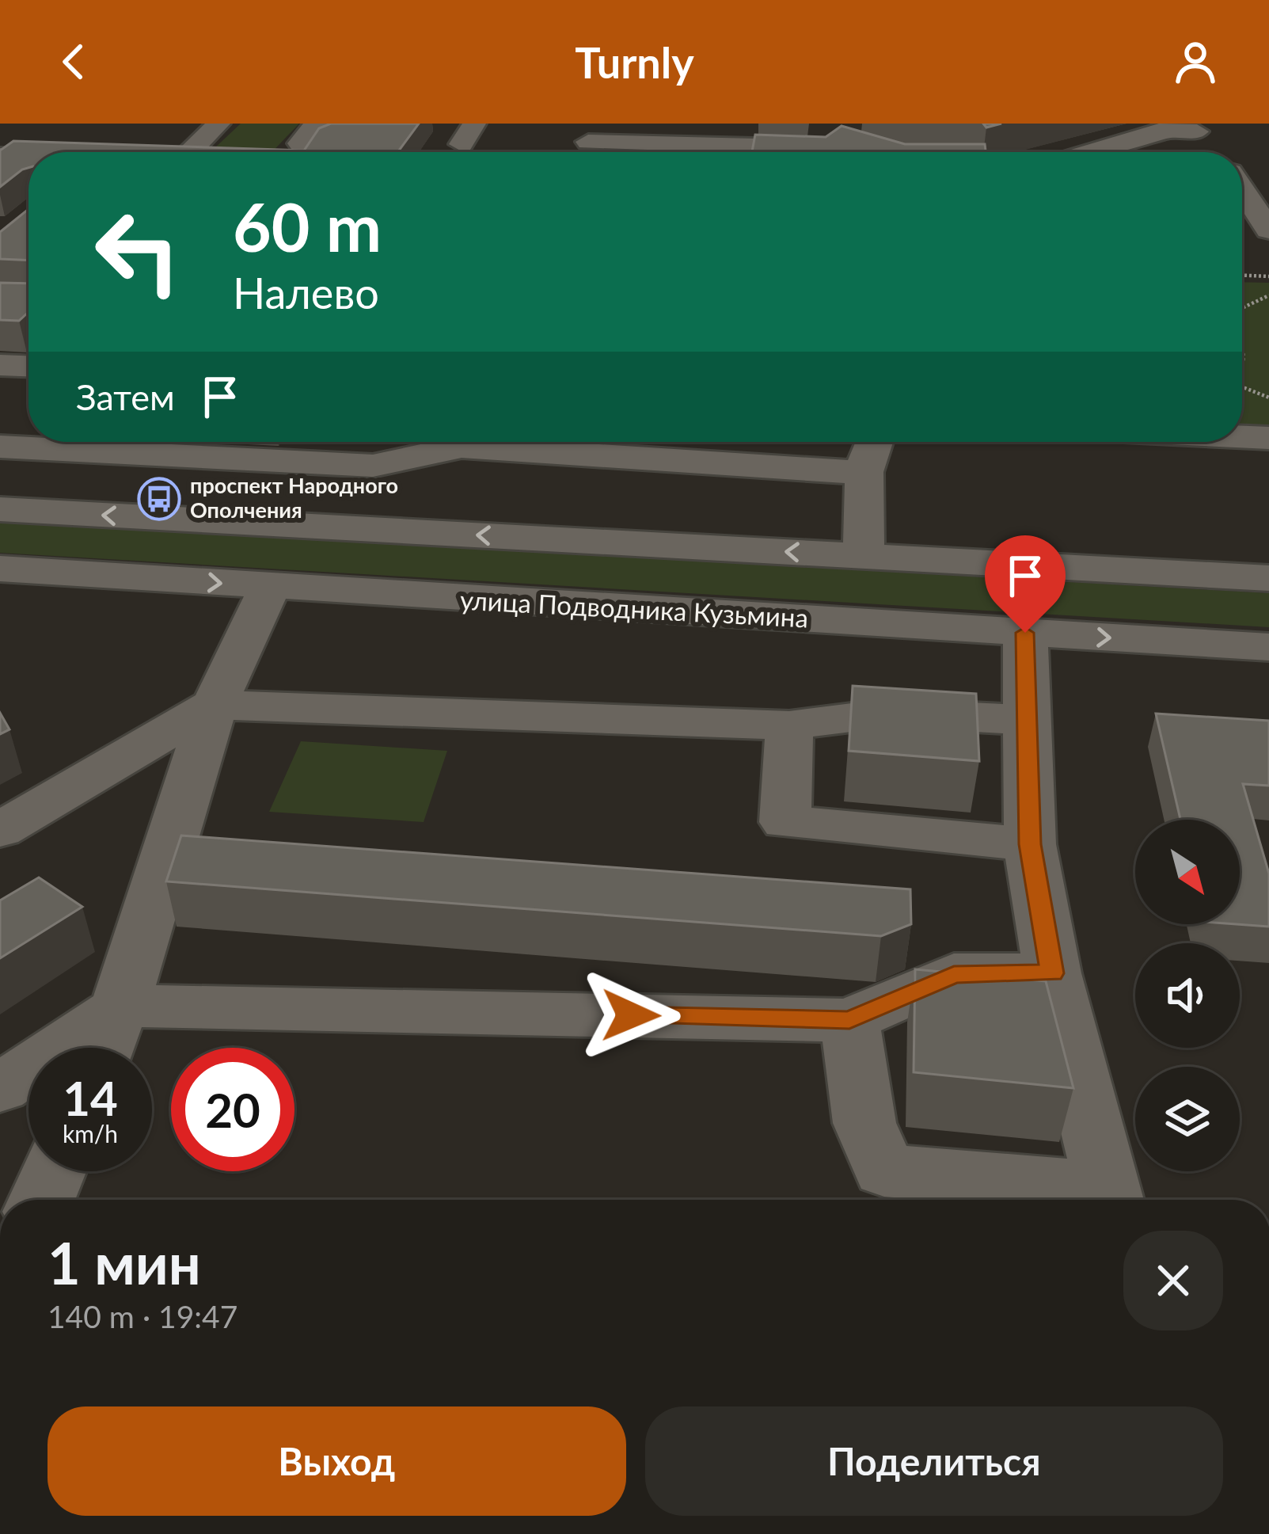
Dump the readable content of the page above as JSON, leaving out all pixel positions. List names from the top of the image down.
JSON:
{
  "streets": {
    "street": ["улица Подводника Кузьмина"]
  },
  "places": {
    "bus stop": ["проспект Народного Ополчения"]
  },
  "north": "bottom right",
  "page": {
    "header": "Turnly",
    "turn": ["60 m", "Налево"],
    "then": "Затем",
    "speed": "14 km/h",
    "limit": "20",
    "heading": ["1 мин", "140 m · 19:47"],
    "buttons": ["Выход", "Поделиться"]
  }
}
